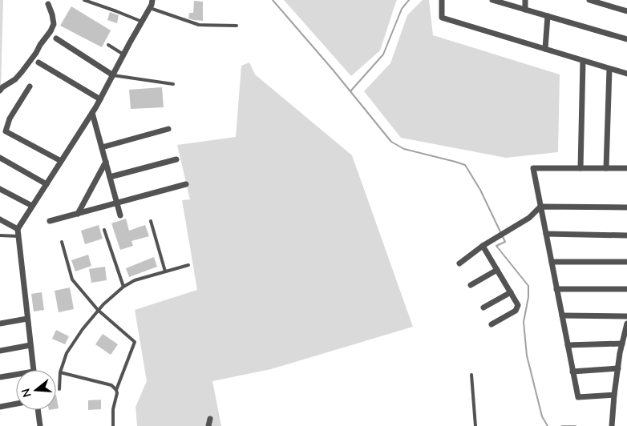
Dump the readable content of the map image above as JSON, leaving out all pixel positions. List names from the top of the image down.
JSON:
{
  "north": "left"
}
